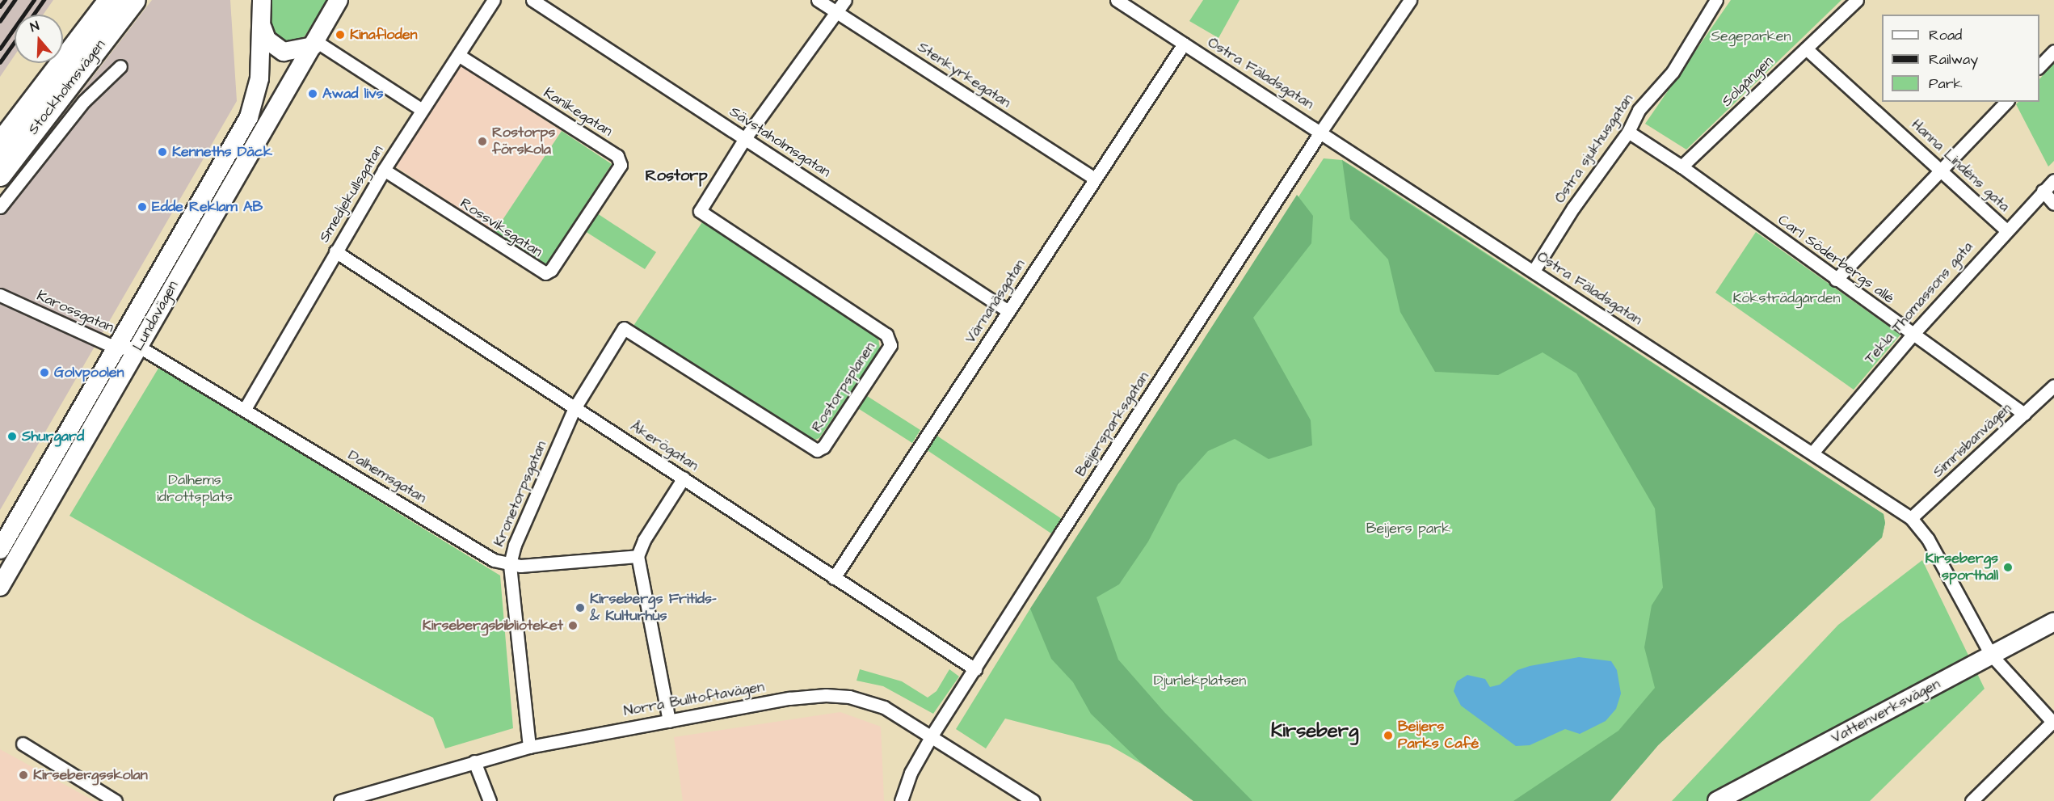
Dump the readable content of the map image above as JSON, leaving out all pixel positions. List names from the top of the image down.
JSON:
{
  "streets": {
    "highway": ["Stockholmsvägen"],
    "main road": ["Lundavägen", "Vattenverksvägen"],
    "street": [
      "Östra Fäladsgatan",
      "Stenkyrkegatan",
      "Solgången",
      "Kanikegatan",
      "Sävstaholmsgatan",
      "Östra sjukhusgatan",
      "Hanna Lindéns gata",
      "Smedjekullsgatan",
      "Rossviksgatan",
      "Carl Söderbergs allé",
      "Värnanäsgatan",
      "Tekla Thomassons gata",
      "Karossgatan",
      "Rostorpsplanen",
      "Beijersparksgatan",
      "Simrisbanvägen",
      "Åkerögatan",
      "Dalhemsgatan",
      "Kronetorpsgatan",
      "Norra Bulltoftavägen"
    ]
  },
  "crossings": [
    ["Östra Fäladsgatan", "Östra sjukhusgatan"],
    ["Östra Fäladsgatan", "Värnanäsgatan"],
    ["Östra Fäladsgatan", "Tekla Thomassons gata"],
    ["Östra Fäladsgatan", "Beijersparksgatan"],
    ["Östra Fäladsgatan", "Simrisbanvägen"],
    ["Östra Fäladsgatan", "Vattenverksvägen"],
    ["Stenkyrkegatan", "Värnanäsgatan"],
    ["Solgången", "Hanna Lindéns gata"],
    ["Solgången", "Carl Söderbergs allé"],
    ["Kanikegatan", "Smedjekullsgatan"],
    ["Kanikegatan", "Rossviksgatan"],
    ["Sävstaholmsgatan", "Värnanäsgatan"],
    ["Sävstaholmsgatan", "Rostorpsplanen"],
    ["Östra sjukhusgatan", "Carl Söderbergs allé"],
    ["Hanna Lindéns gata", "Tekla Thomassons gata"],
    ["Smedjekullsgatan", "Rossviksgatan"],
    ["Smedjekullsgatan", "Åkerögatan"],
    ["Smedjekullsgatan", "Dalhemsgatan"],
    ["Carl Söderbergs allé", "Tekla Thomassons gata"],
    ["Carl Söderbergs allé", "Simrisbanvägen"],
    ["Värnanäsgatan", "Åkerögatan"],
    ["Karossgatan", "Lundavägen"],
    ["Karossgatan", "Dalhemsgatan"],
    ["Lundavägen", "Dalhemsgatan"],
    ["Rostorpsplanen", "Kronetorpsgatan"],
    ["Beijersparksgatan", "Åkerögatan"],
    ["Beijersparksgatan", "Norra Bulltoftavägen"],
    ["Åkerögatan", "Kronetorpsgatan"],
    ["Dalhemsgatan", "Kronetorpsgatan"],
    ["Kronetorpsgatan", "Norra Bulltoftavägen"]
  ],
  "districts": ["Rostorp", "Kirseberg"],
  "parks": [
    "Segeparken",
    "Köksträdgården",
    "Dalhems idrottsplats",
    "Beijers park",
    "Djurlekplatsen"
  ],
  "places": [
    "Kinafloden",
    "Awad livs",
    "Rostorps förskola",
    "Kenneths Däck",
    "Edde Reklam AB",
    "Golvpoolen",
    "Shurgard",
    "Kirsebergs sporthall",
    "Kirsebergs Fritids- & Kulturhus",
    "Kirsebergsbiblioteket",
    "Beijers Parks Café",
    "Kirsebergsskolan"
  ],
  "legend": ["Road", "Railway", "Park"],
  "north": "top"
}
